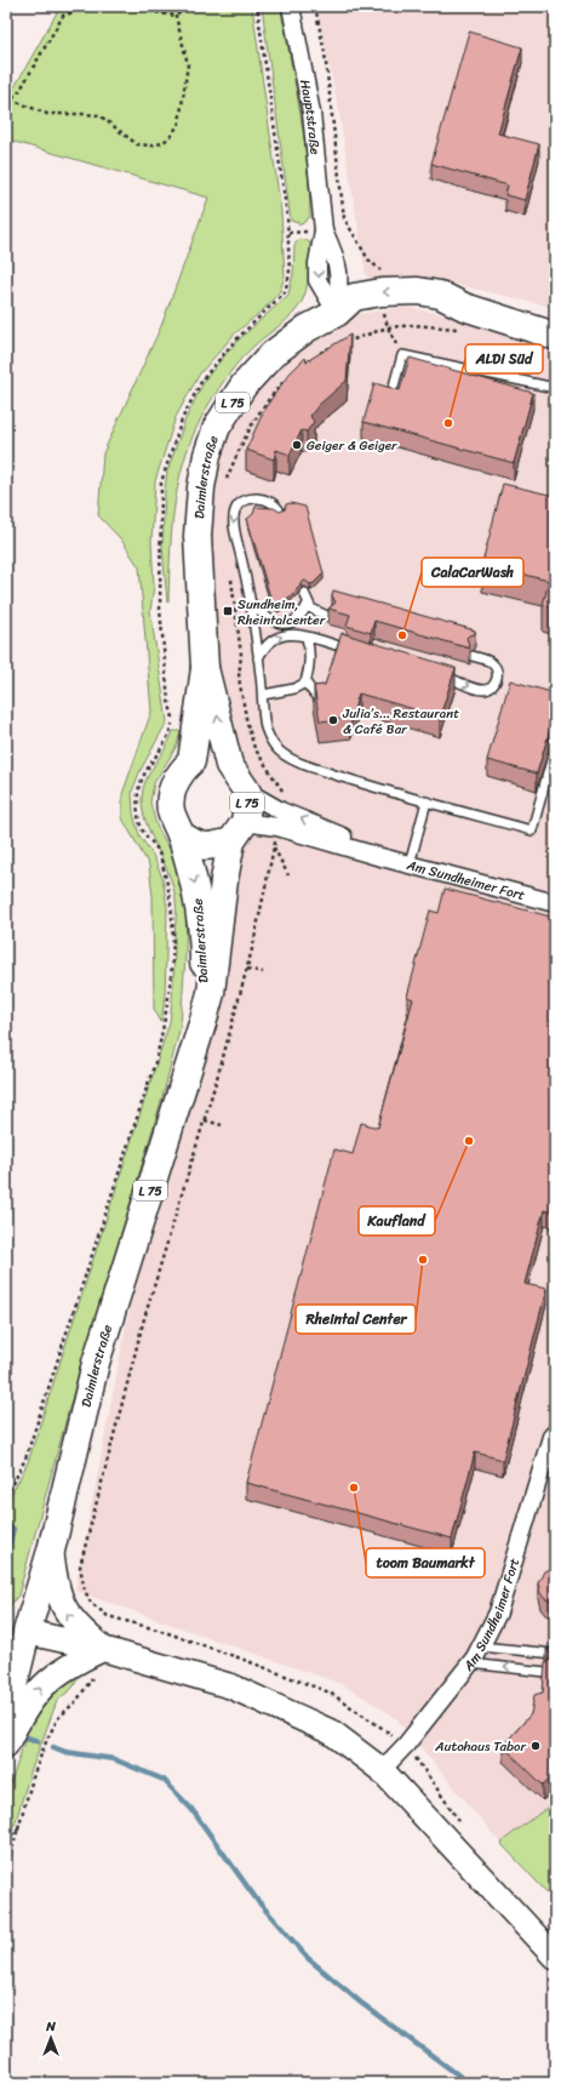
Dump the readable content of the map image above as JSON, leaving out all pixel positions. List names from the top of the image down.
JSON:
{
  "streets": {
    "main road": ["L 75", "Daimlerstraße"],
    "street": ["Hauptstraße", "Am Sundheimer Fort"]
  },
  "crossings": [
    ["Hauptstraße", "Daimlerstraße"],
    ["Daimlerstraße", "Am Sundheimer Fort"]
  ],
  "places": {
    "other": [
      "ALDI Süd",
      "Geiger & Geiger",
      "CalaCarWash",
      "Julia’s… Restaurant & Café Bar",
      "Kaufland",
      "Rheintal Center",
      "toom Baumarkt",
      "Autohaus Tabor"
    ],
    "transit": ["Sundheim, Rheintalcenter"]
  },
  "north": "top"
}
